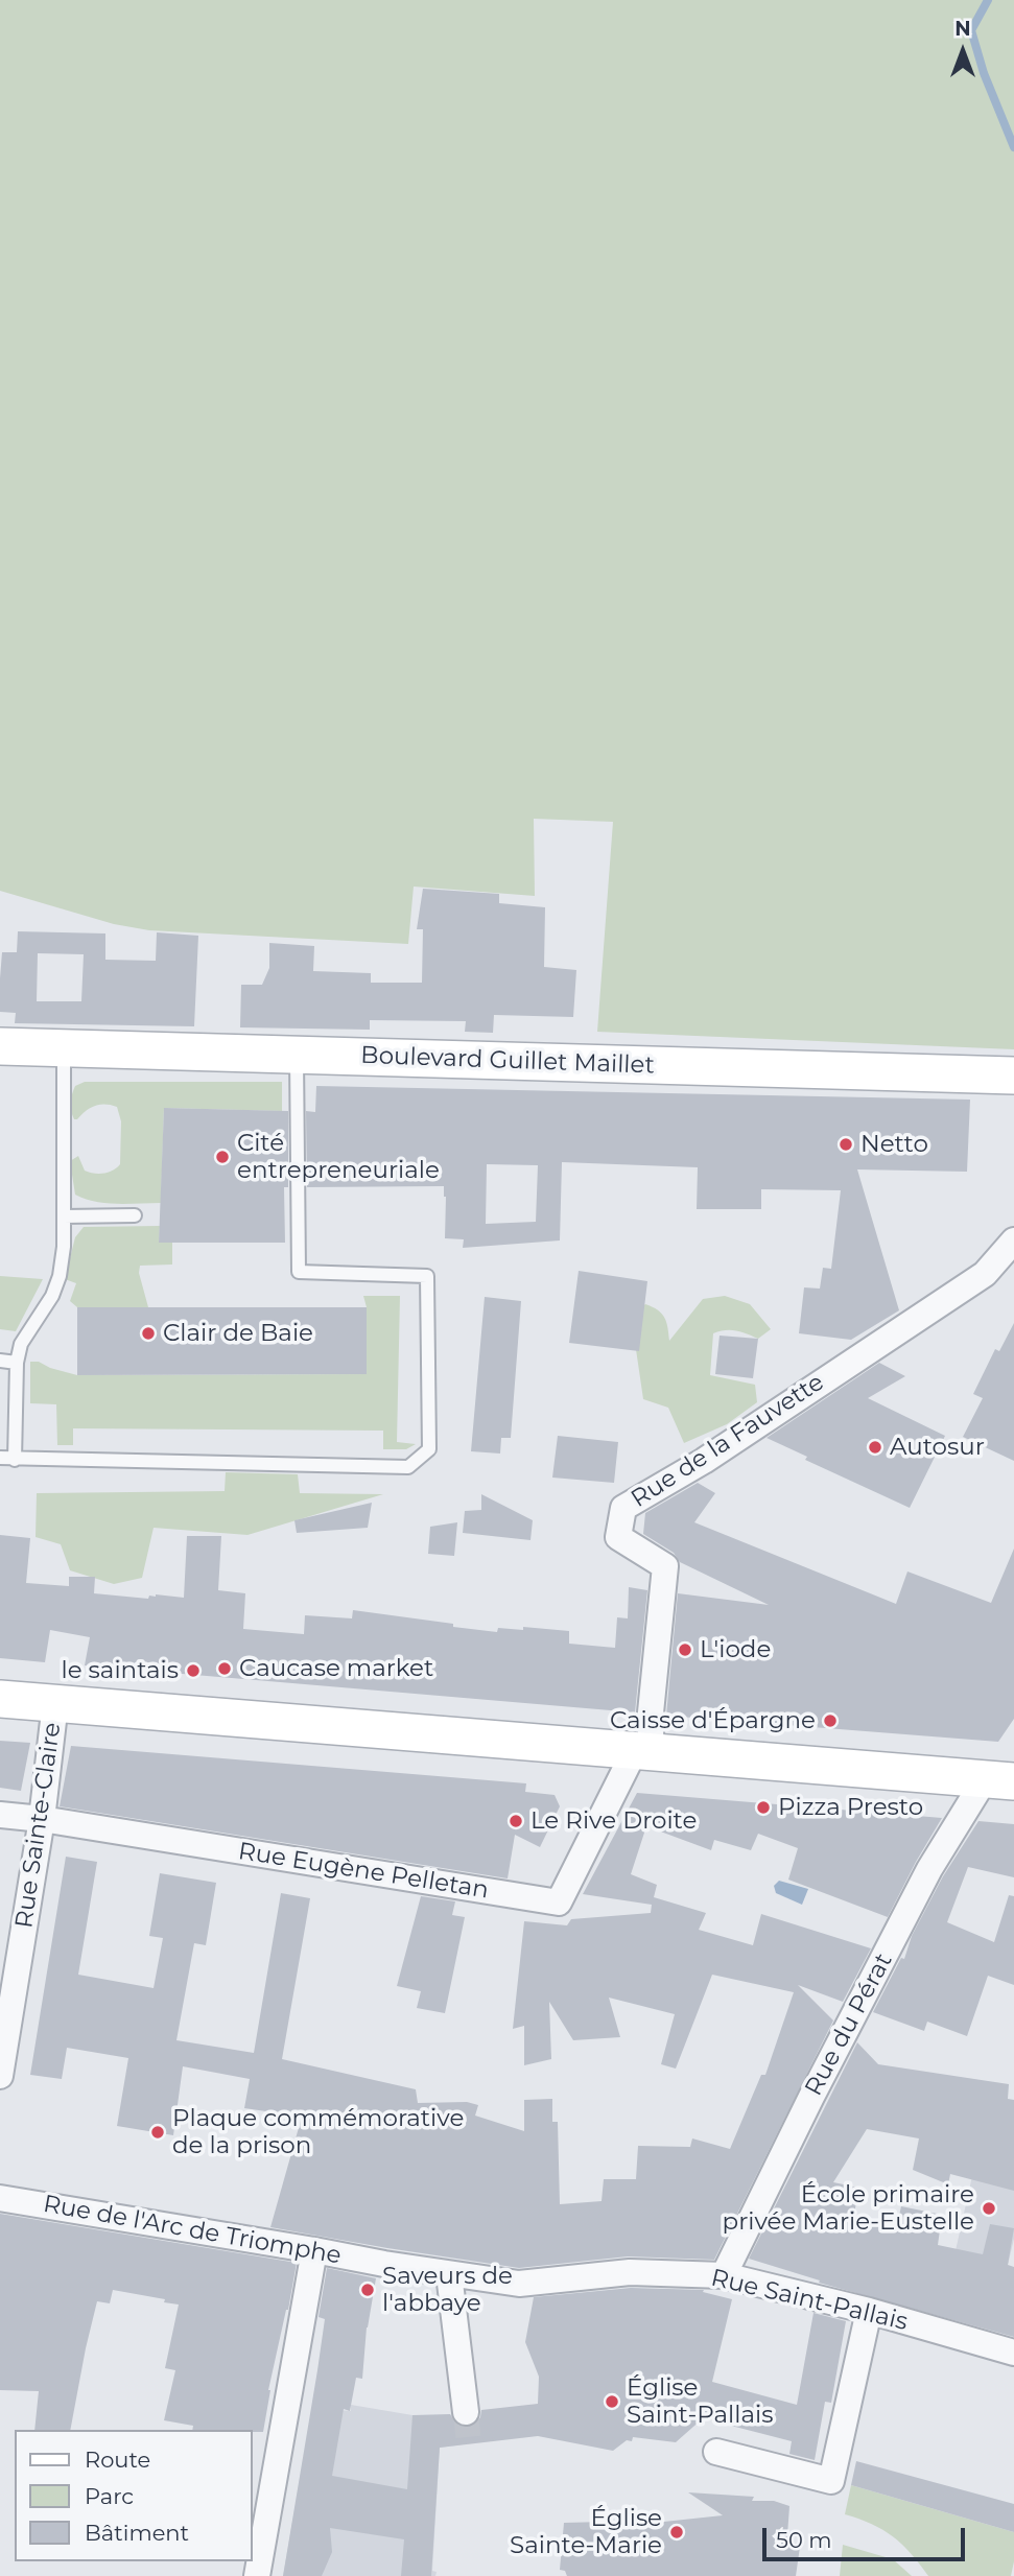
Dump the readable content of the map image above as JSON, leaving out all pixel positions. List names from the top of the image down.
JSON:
{
  "streets": {
    "street": [
      "Boulevard Guillet Maillet",
      "Rue de la Fauvette",
      "Rue Sainte-Claire",
      "Rue Eugène Pelletan",
      "Rue du Pérat",
      "Rue de l'Arc de Triomphe",
      "Rue Saint-Pallais"
    ]
  },
  "crossings": [
    ["Rue de la Fauvette", "Rue Eugène Pelletan"],
    ["Rue Sainte-Claire", "Rue Eugène Pelletan"],
    ["Rue du Pérat", "Rue Saint-Pallais"],
    ["Rue de l'Arc de Triomphe", "Rue Saint-Pallais"]
  ],
  "places": [
    "Netto",
    "Cité entrepreneuriale",
    "Clair de Baie",
    "Autosur",
    "L'iode",
    "Caucase market",
    "le saintais",
    "Caisse d'Épargne",
    "Pizza Presto",
    "Le Rive Droite",
    "Plaque commémorative de la prison",
    "École primaire privée Marie-Eustelle",
    "Saveurs de l'abbaye",
    "Église Saint-Pallais",
    "Église Sainte-Marie"
  ],
  "legend": ["Route", "Parc", "Bâtiment"],
  "scale_bar": "50 m",
  "north": "top"
}
